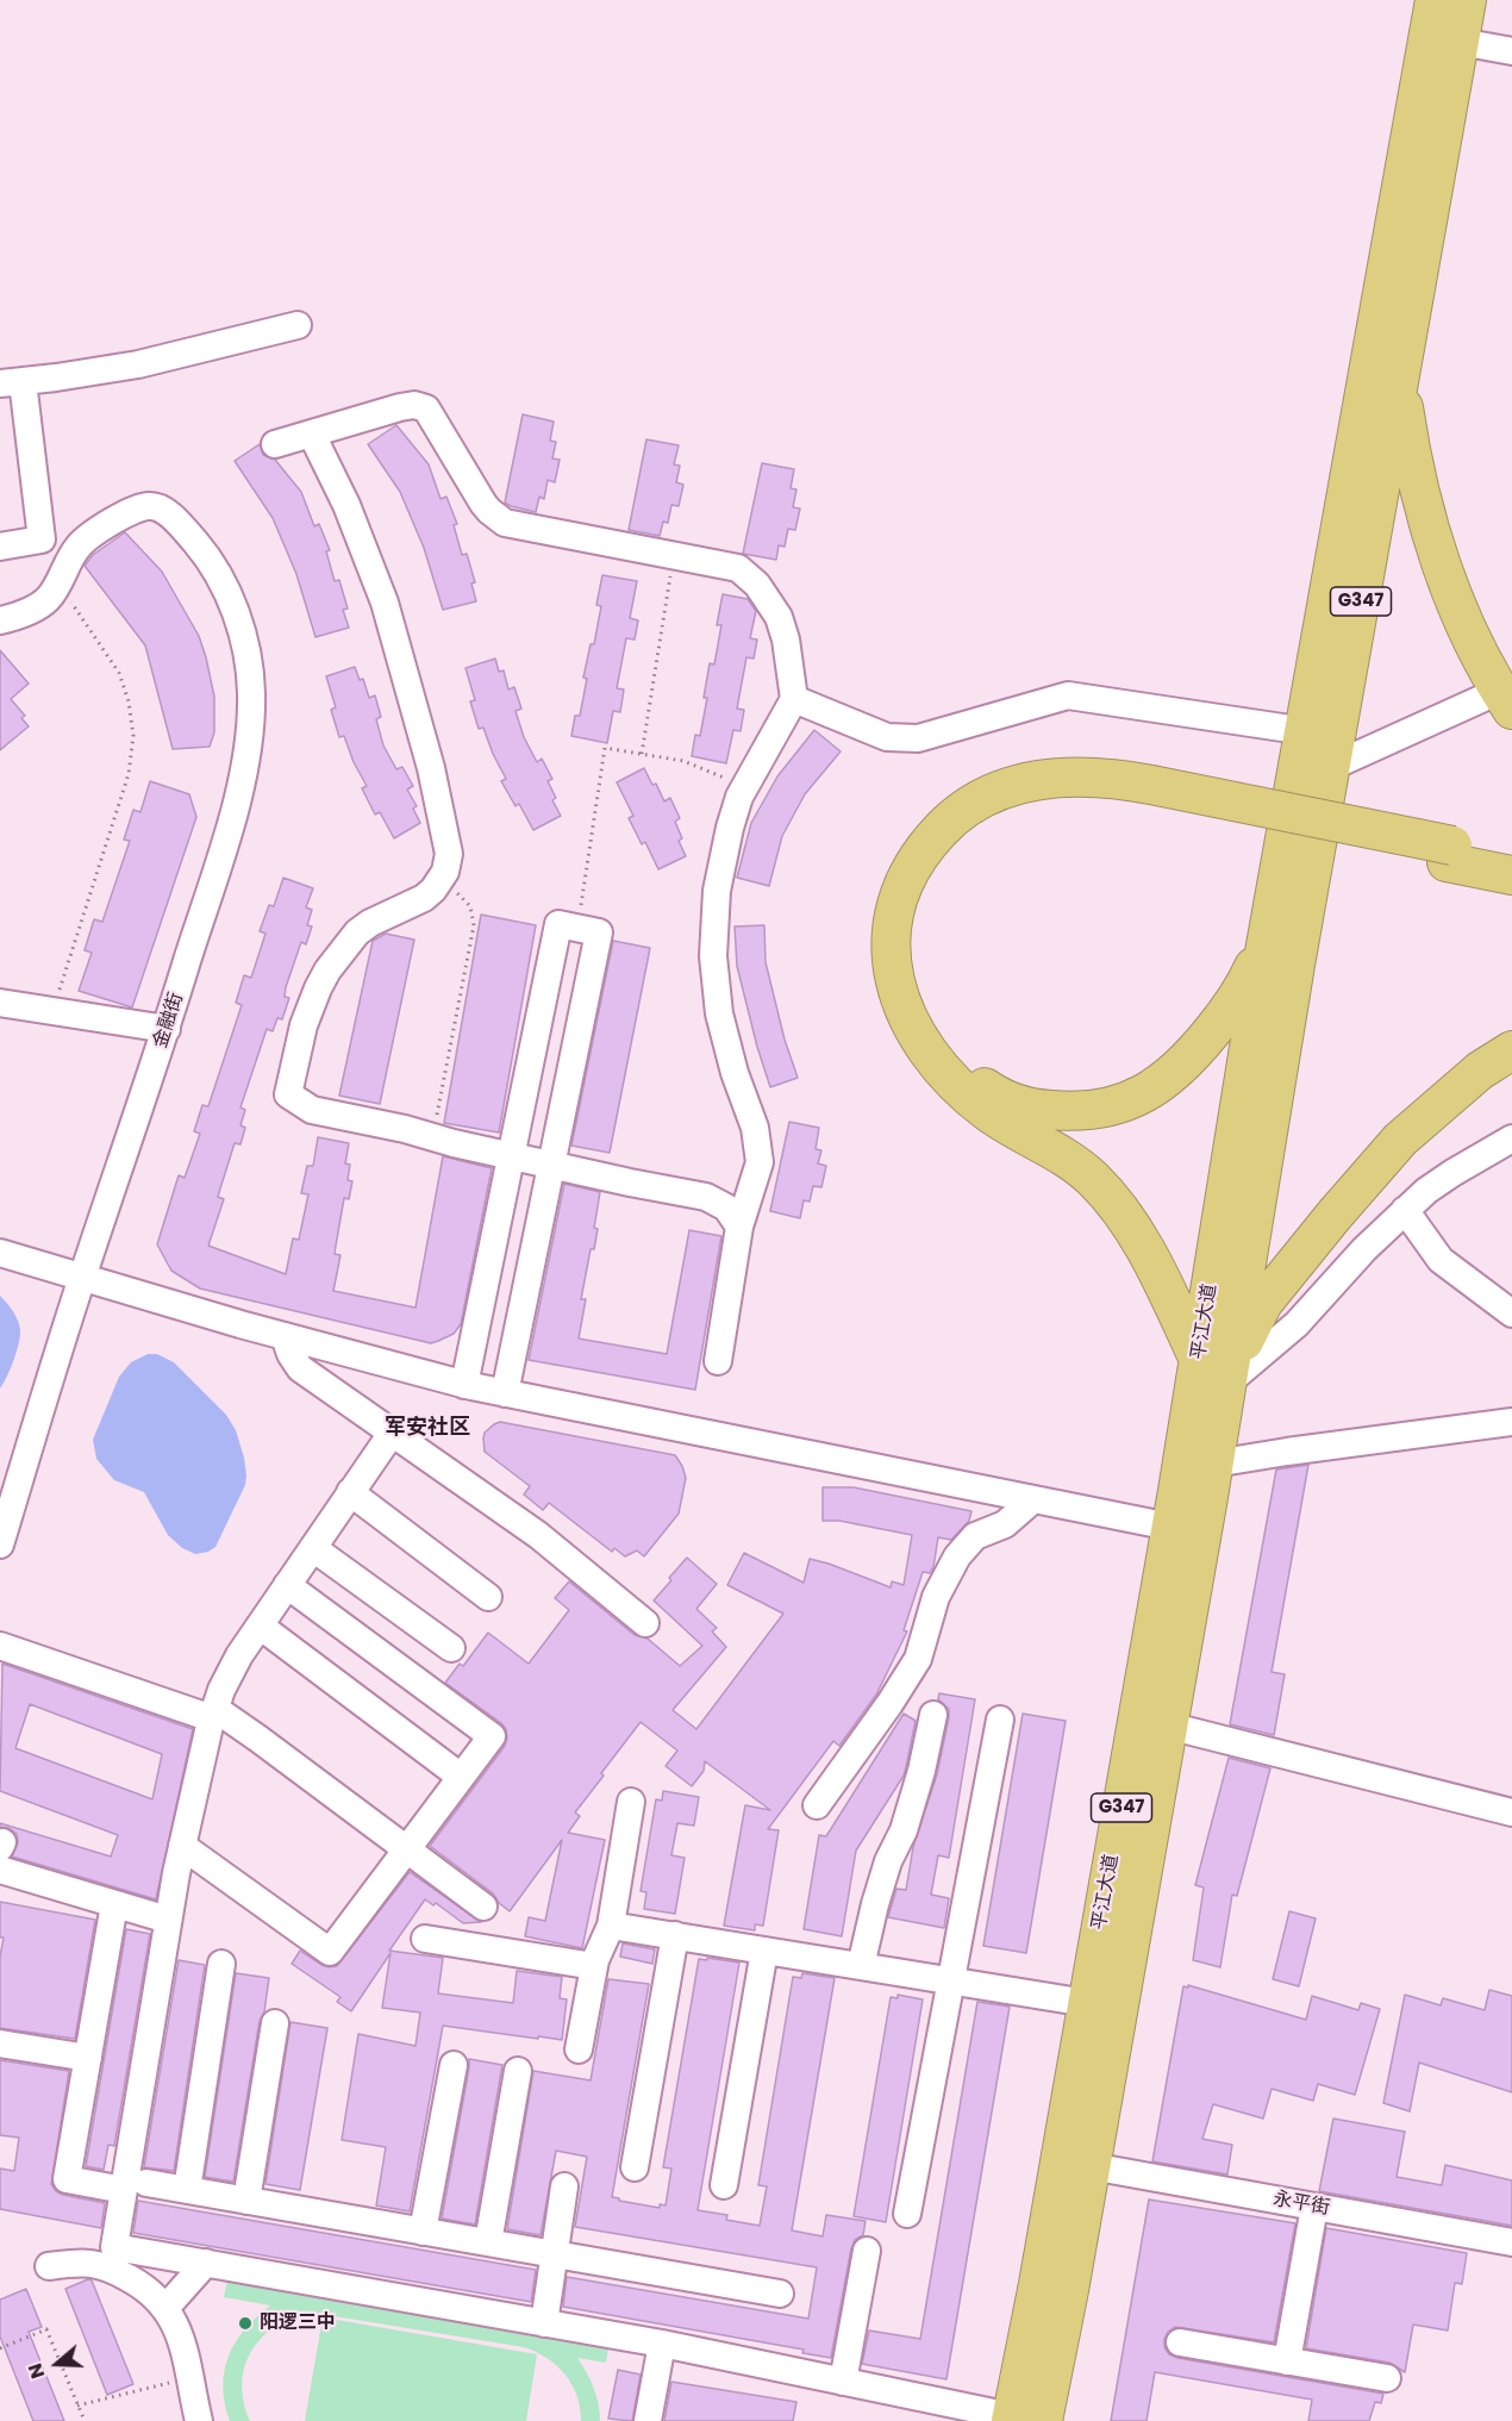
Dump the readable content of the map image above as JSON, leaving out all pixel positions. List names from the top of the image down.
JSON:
{
  "streets": {
    "highway": ["G347", "平江大道"],
    "street": ["金融街", "永平街"]
  },
  "crossings": [
    ["G347", "平江大道"],
    ["平江大道", "永平街"]
  ],
  "districts": ["军安社区"],
  "places": ["阳逻三中"],
  "north": "left"
}
